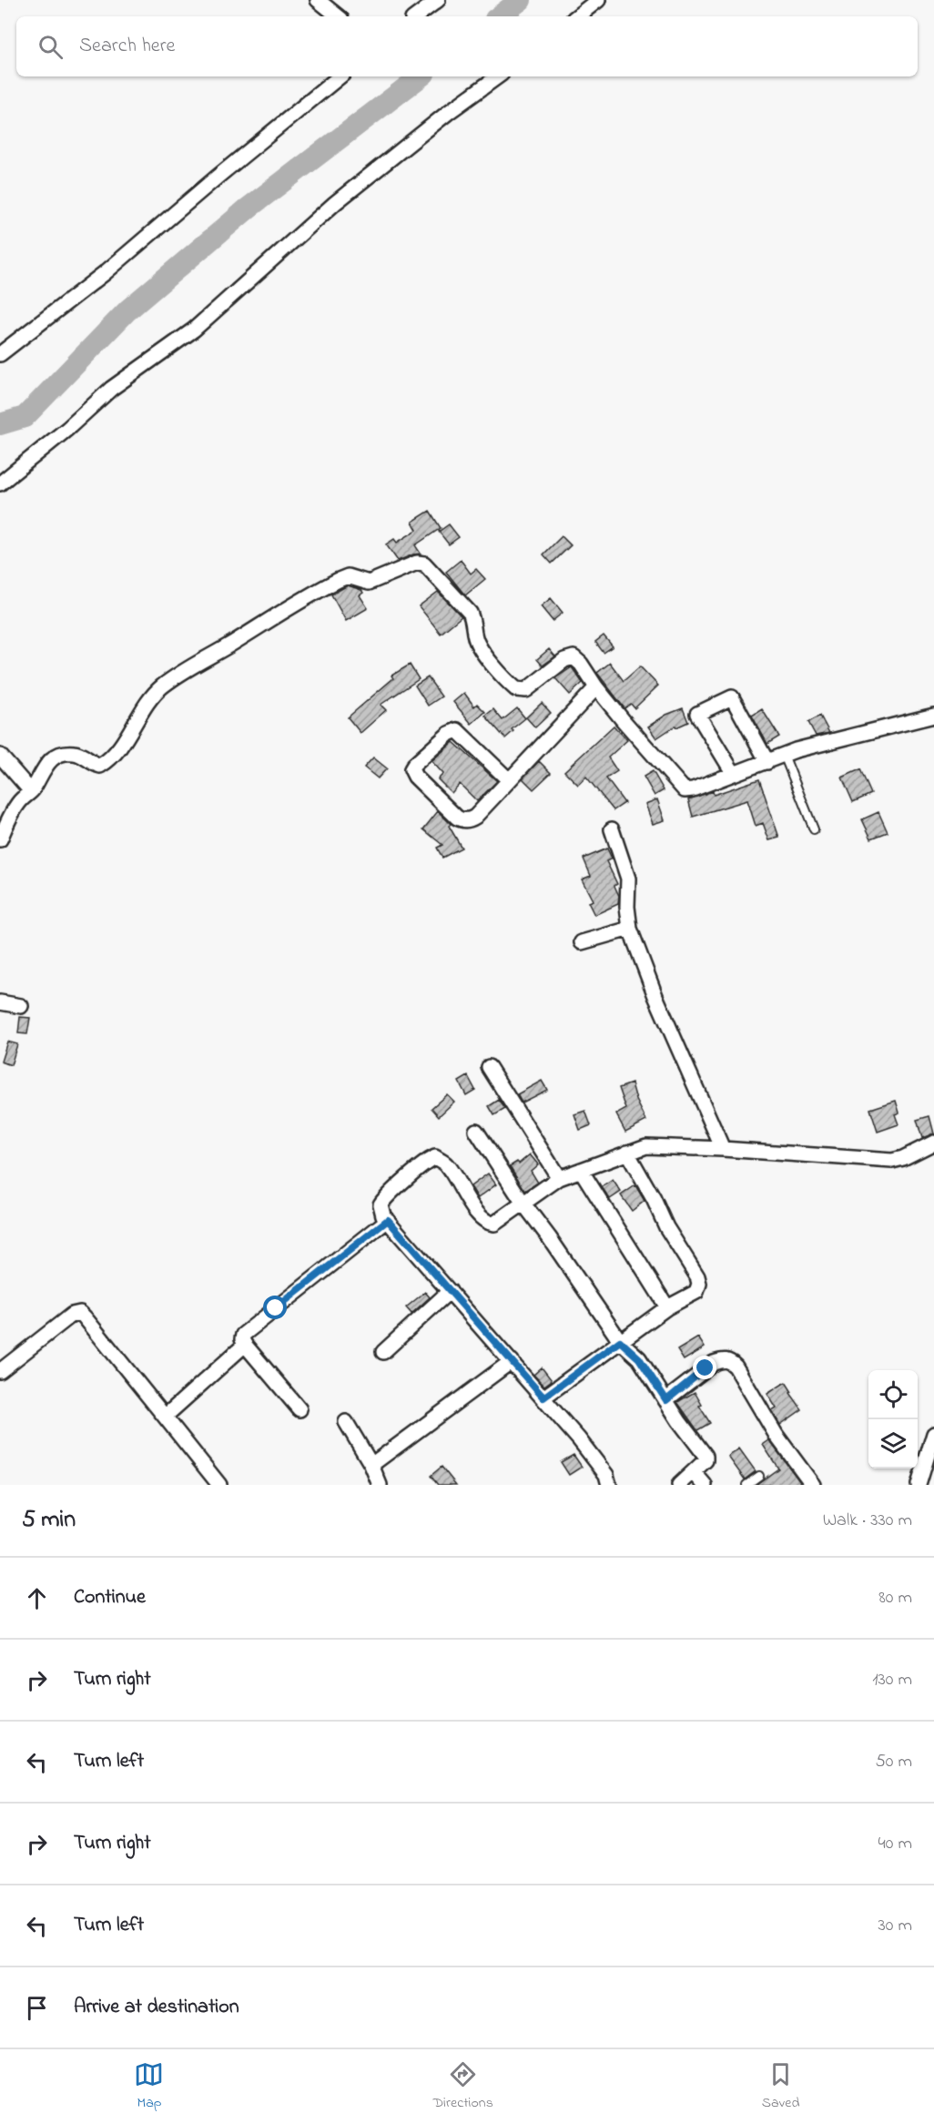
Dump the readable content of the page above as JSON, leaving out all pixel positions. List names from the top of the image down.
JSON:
{
  "page": {
    "search": "Search here",
    "heading": ["5 min", "Walk · 330 m"],
    "list": [
      ["Continue", "80 m"],
      ["Turn right", "130 m"],
      ["Turn left", "50 m"],
      ["Turn right", "40 m"],
      ["Turn left", "30 m"],
      "Arrive at destination"
    ],
    "nav": ["Map", "Directions", "Saved"]
  }
}
